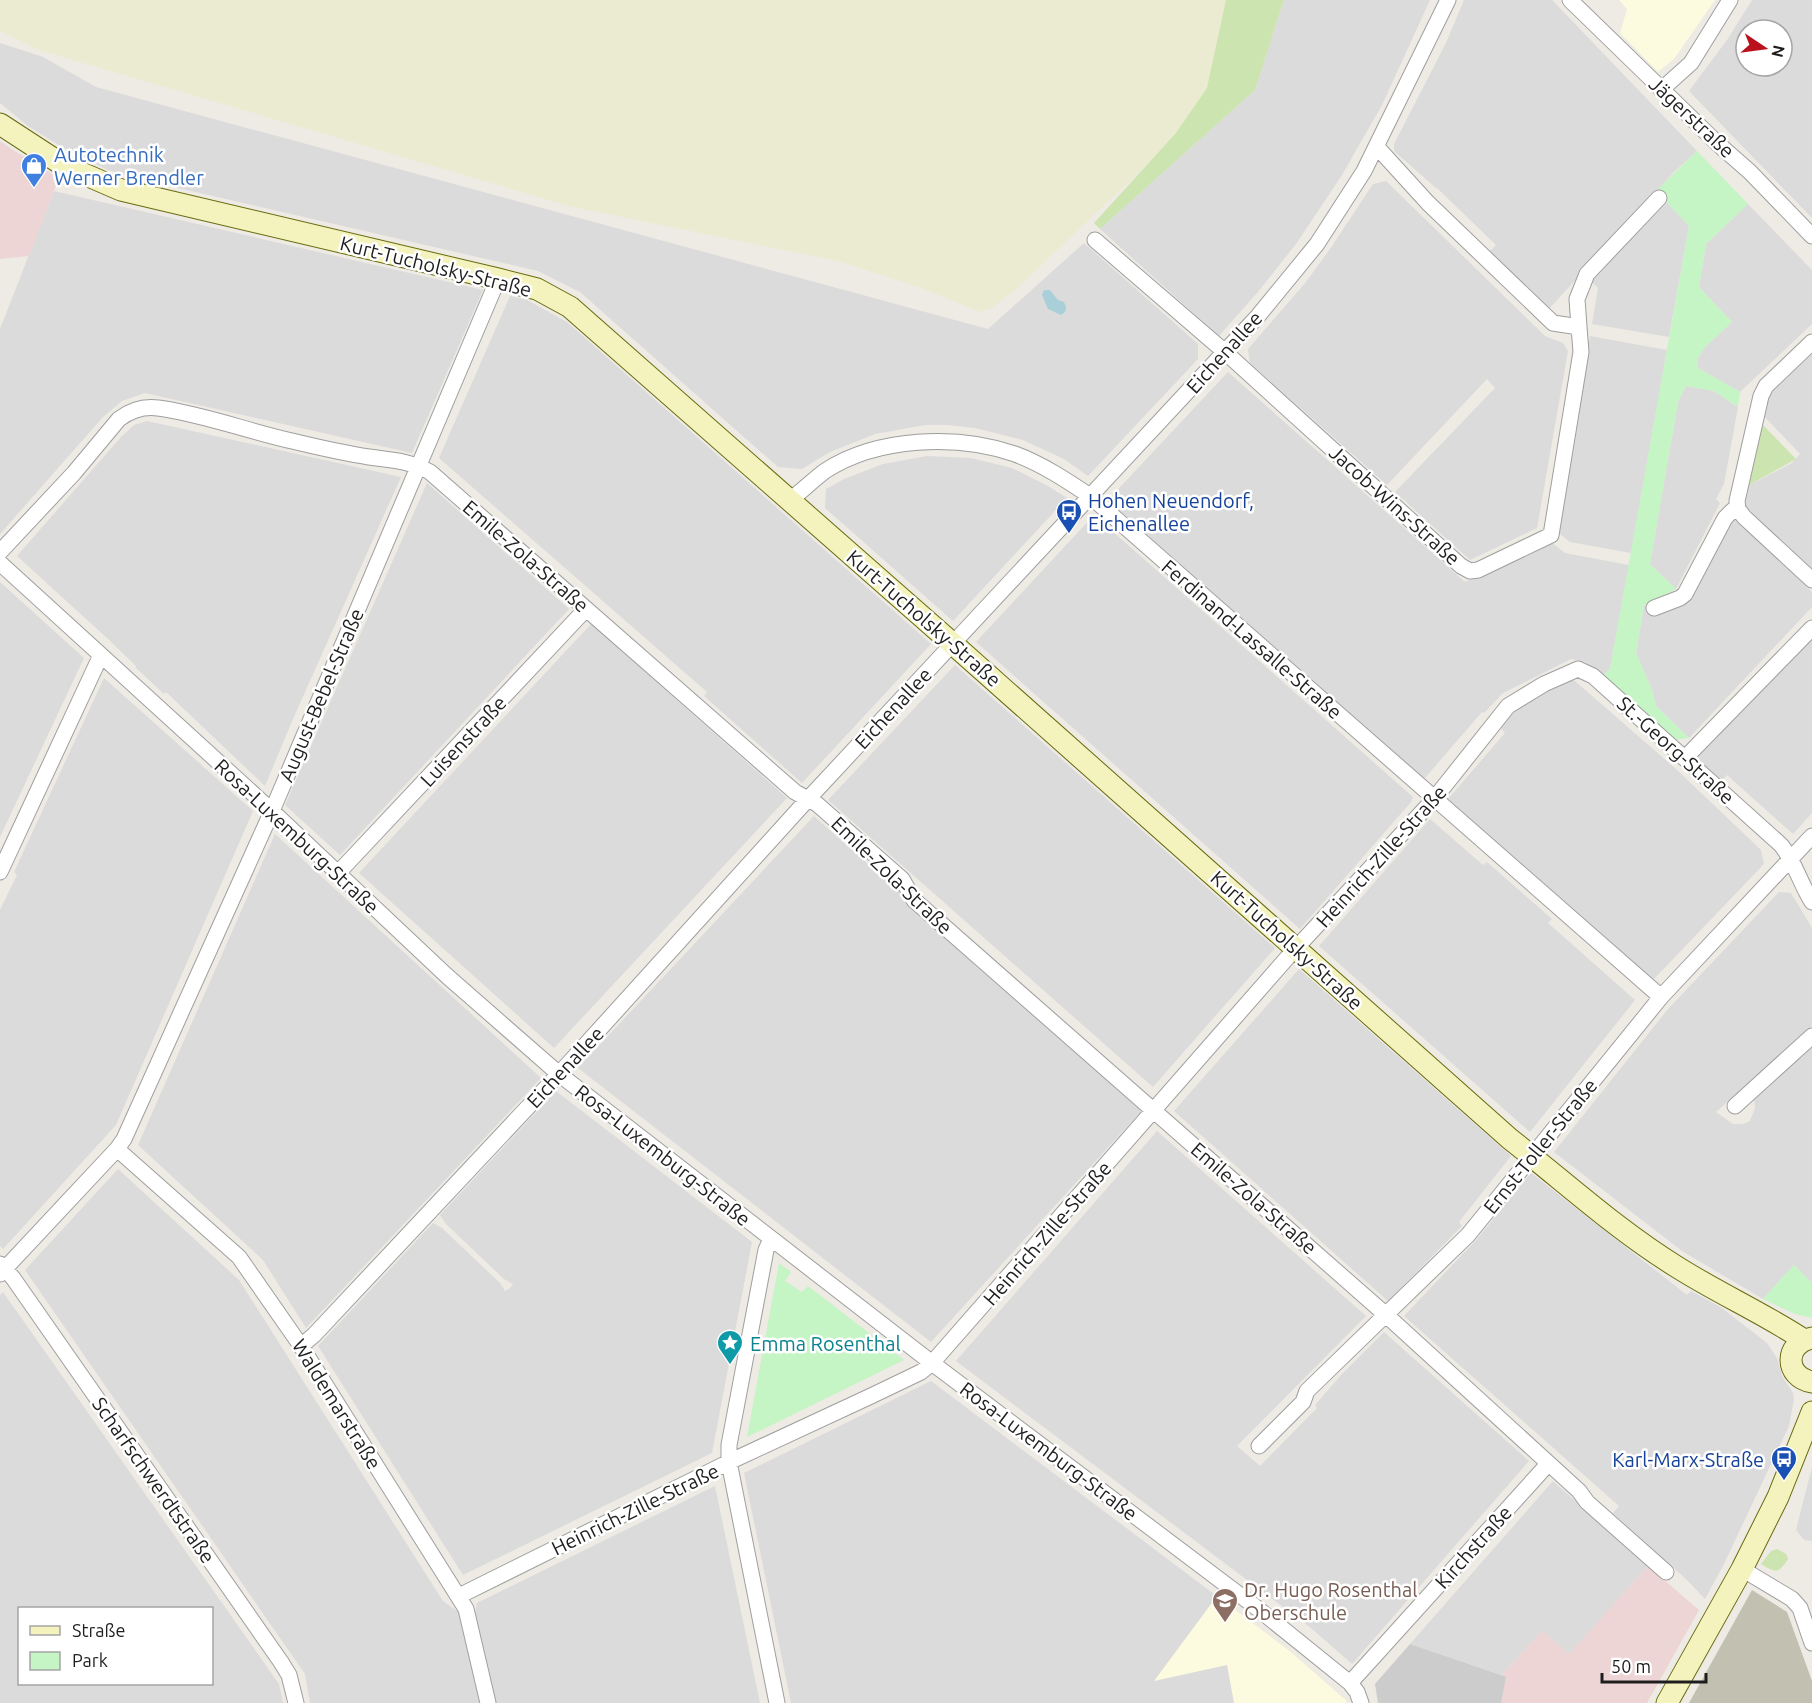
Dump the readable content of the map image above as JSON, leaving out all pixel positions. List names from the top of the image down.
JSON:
{
  "streets": {
    "main road": ["Kurt-Tucholsky-Straße"],
    "street": [
      "Jägerstraße",
      "Eichenallee",
      "Jacob-Wins-Straße",
      "Emile-Zola-Straße",
      "Ferdinand-Lassalle-Straße",
      "August-Bebel-Straße",
      "Luisenstraße",
      "St.-Georg-Straße",
      "Rosa-Luxemburg-Straße",
      "Heinrich-Zille-Straße",
      "Ernst-Toller-Straße",
      "Waldemarstraße",
      "Scharfschwerdtstraße",
      "Kirchstraße"
    ]
  },
  "crossings": [
    ["Kurt-Tucholsky-Straße", "Eichenallee"],
    ["Kurt-Tucholsky-Straße", "Ferdinand-Lassalle-Straße"],
    ["Kurt-Tucholsky-Straße", "August-Bebel-Straße"],
    ["Kurt-Tucholsky-Straße", "Heinrich-Zille-Straße"],
    ["Kurt-Tucholsky-Straße", "Ernst-Toller-Straße"],
    ["Eichenallee", "Jacob-Wins-Straße"],
    ["Eichenallee", "Emile-Zola-Straße"],
    ["Eichenallee", "Ferdinand-Lassalle-Straße"],
    ["Eichenallee", "Rosa-Luxemburg-Straße"],
    ["Eichenallee", "Waldemarstraße"],
    ["Emile-Zola-Straße", "August-Bebel-Straße"],
    ["Emile-Zola-Straße", "Luisenstraße"],
    ["Emile-Zola-Straße", "Heinrich-Zille-Straße"],
    ["Emile-Zola-Straße", "Ernst-Toller-Straße"],
    ["Emile-Zola-Straße", "Kirchstraße"],
    ["Ferdinand-Lassalle-Straße", "Heinrich-Zille-Straße"],
    ["Ferdinand-Lassalle-Straße", "Ernst-Toller-Straße"],
    ["August-Bebel-Straße", "Rosa-Luxemburg-Straße"],
    ["August-Bebel-Straße", "Waldemarstraße"],
    ["August-Bebel-Straße", "Scharfschwerdtstraße"],
    ["Luisenstraße", "Rosa-Luxemburg-Straße"],
    ["St.-Georg-Straße", "Heinrich-Zille-Straße"],
    ["St.-Georg-Straße", "Ernst-Toller-Straße"],
    ["Rosa-Luxemburg-Straße", "Heinrich-Zille-Straße"],
    ["Rosa-Luxemburg-Straße", "Kirchstraße"],
    ["Heinrich-Zille-Straße", "Waldemarstraße"]
  ],
  "places": {
    "shop": ["Autotechnik Werner Brendler"],
    "bus stop": ["Hohen Neuendorf, Eichenallee", "Karl-Marx-Straße"],
    "place": ["Emma Rosenthal"],
    "school or university": ["Dr. Hugo Rosenthal Oberschule"]
  },
  "legend": ["Straße", "Park"],
  "scale_bar": "50 m",
  "north": "right"
}
